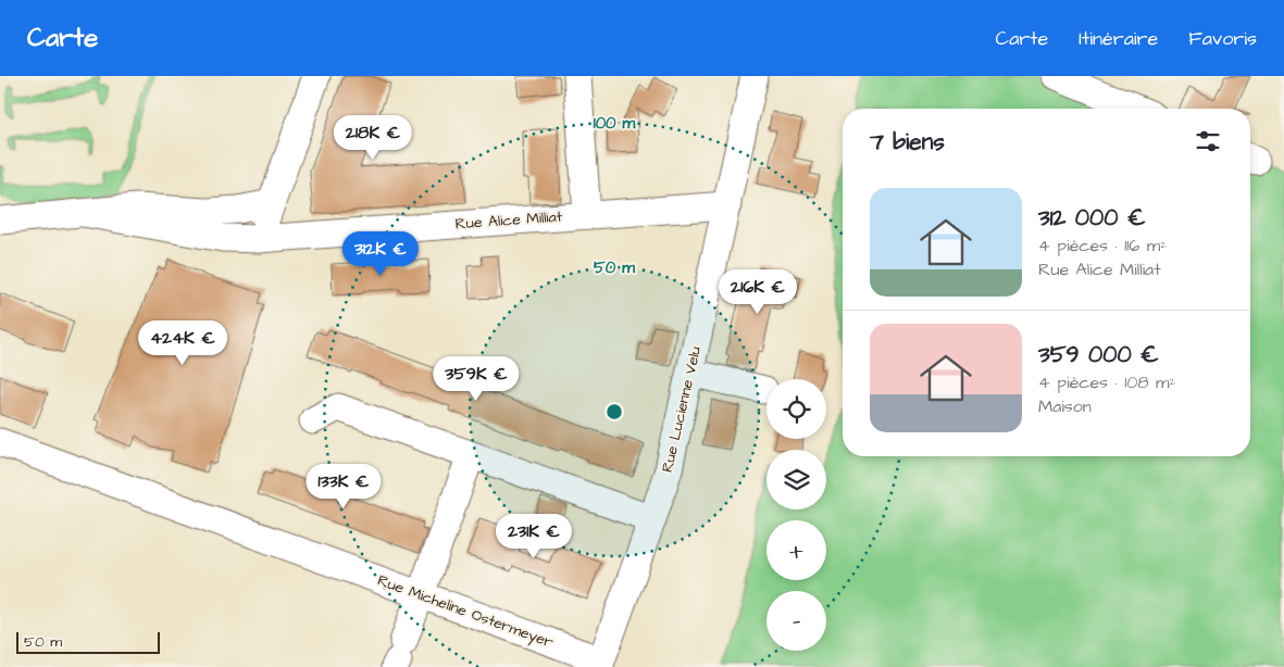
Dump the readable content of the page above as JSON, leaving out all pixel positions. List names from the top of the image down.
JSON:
{
  "streets": {
    "street": ["Rue Alice Milliat", "Rue Lucienne Velu", "Rue Micheline Ostermeyer"]
  },
  "crossings": [
    ["Rue Alice Milliat", "Rue Lucienne Velu"],
    ["Rue Lucienne Velu", "Rue Micheline Ostermeyer"]
  ],
  "scale_bar": "50 m",
  "page": {
    "header": "Carte",
    "nav": ["Carte", "Itinéraire", "Favoris"],
    "heading": "7 biens",
    "price": [
      "218K €",
      "312K €",
      "216K €",
      "424K €",
      "359K €",
      "133K €",
      "231K €"
    ],
    "list": [
      {
        "name": "312 000 €",
        "note": "4 pièces · 116 m² · Rue Alice Milliat"
      },
      {
        "name": "359 000 €",
        "note": "4 pièces · 108 m² · Maison"
      }
    ],
    "map_buttons": ["+", "−"],
    "scale": "50 m"
  },
  "rings": ["100 m", "50 m"]
}
